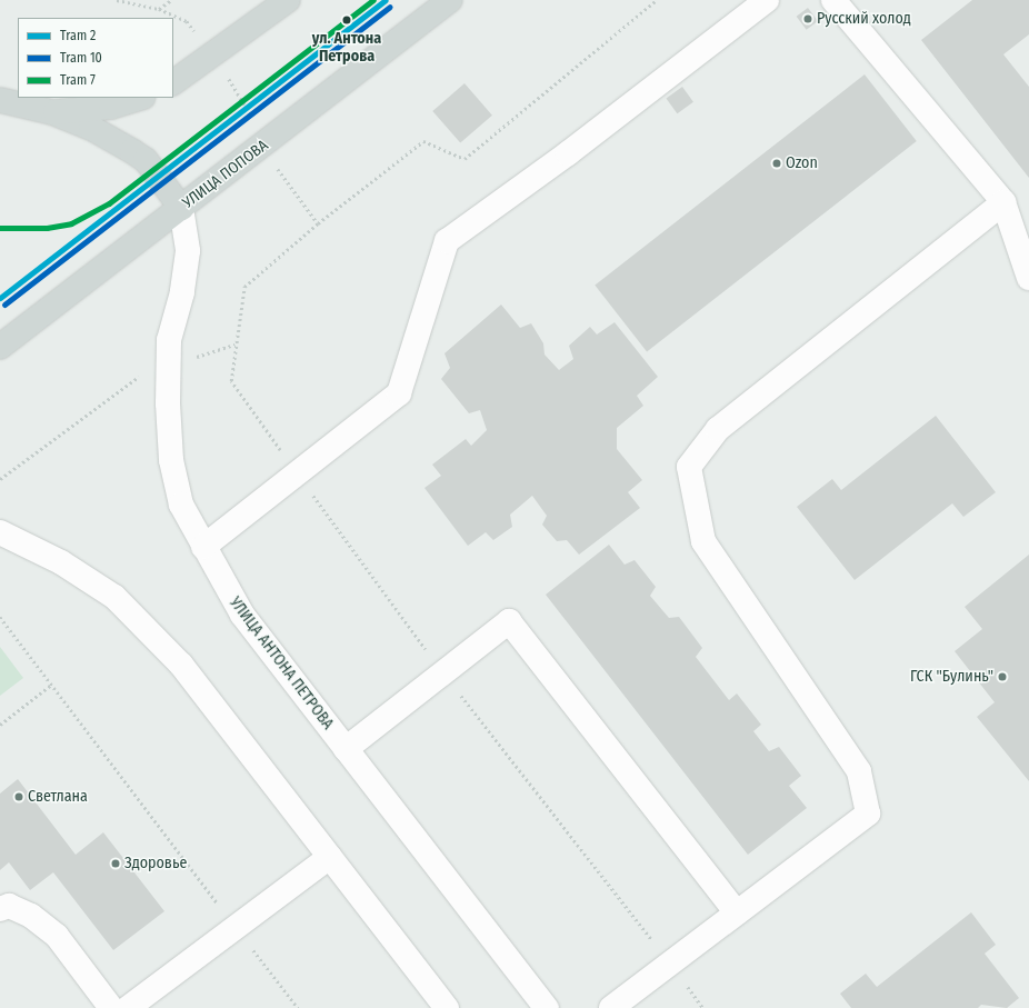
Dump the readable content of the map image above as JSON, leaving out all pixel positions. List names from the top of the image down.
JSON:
{
  "streets": {
    "main road": ["УЛИЦА ПОПОВА"],
    "street": ["УЛИЦА АНТОНА ПЕТРОВА"]
  },
  "crossings": [
    ["УЛИЦА ПОПОВА", "УЛИЦА АНТОНА ПЕТРОВА"]
  ],
  "places": [
    "Русский холод",
    "ул. Антона Петрова",
    "Ozon",
    "ГСК \"Булинь\"",
    "Светлана",
    "Здоровье"
  ],
  "lines": ["tram line 2", "tram line 7", "tram line 10"],
  "legend": ["Tram 2", "Tram 10", "Tram 7"]
}
